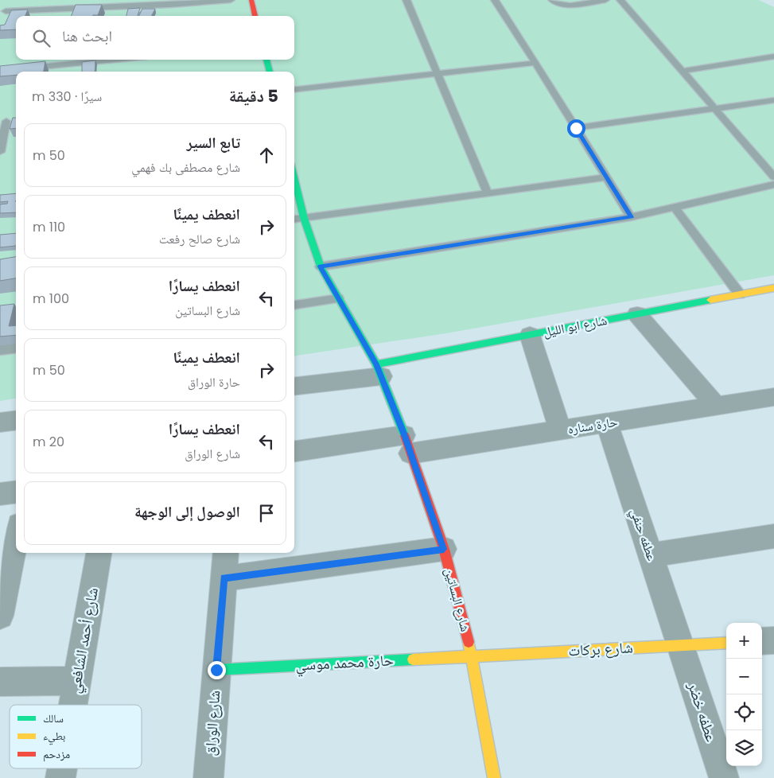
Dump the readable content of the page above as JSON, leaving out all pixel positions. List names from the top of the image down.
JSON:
{
  "streets": {
    "street": [
      "شارع ابو الليل",
      "حارة سناره",
      "عطفه حنفي",
      "شارع البساتين",
      "شارع أحمد الشافعي",
      "شارع بركات",
      "حارة محمد موسي",
      "عطفه خضر",
      "شارع الوراق"
    ]
  },
  "crossings": [
    ["شارع ابو الليل", "شارع البساتين"],
    ["حارة سناره", "عطفه حنفي"],
    ["حارة سناره", "شارع البساتين"],
    ["عطفه حنفي", "شارع بركات"],
    ["عطفه حنفي", "عطفه خضر"],
    ["شارع البساتين", "شارع بركات"],
    ["شارع البساتين", "حارة محمد موسي"],
    ["شارع بركات", "حارة محمد موسي"],
    ["شارع بركات", "عطفه خضر"],
    ["حارة محمد موسي", "شارع الوراق"]
  ],
  "legend": ["سالك", "بطيء", "مزدحم"],
  "page": {
    "search": "ابحث هنا",
    "heading": ["5 دقيقة", "سيرًا · 330 m"],
    "list": [
      ["تابع السير", "شارع مصطفى بك فهمي", "50 m"],
      ["انعطف يمينًا", "شارع صالح رفعت", "110 m"],
      ["انعطف يسارًا", "شارع البساتين", "100 m"],
      ["انعطف يمينًا", "حارة الوراق", "50 m"],
      ["انعطف يسارًا", "شارع الوراق", "20 m"],
      "الوصول إلى الوجهة"
    ],
    "map_buttons": ["+", "−"]
  }
}
